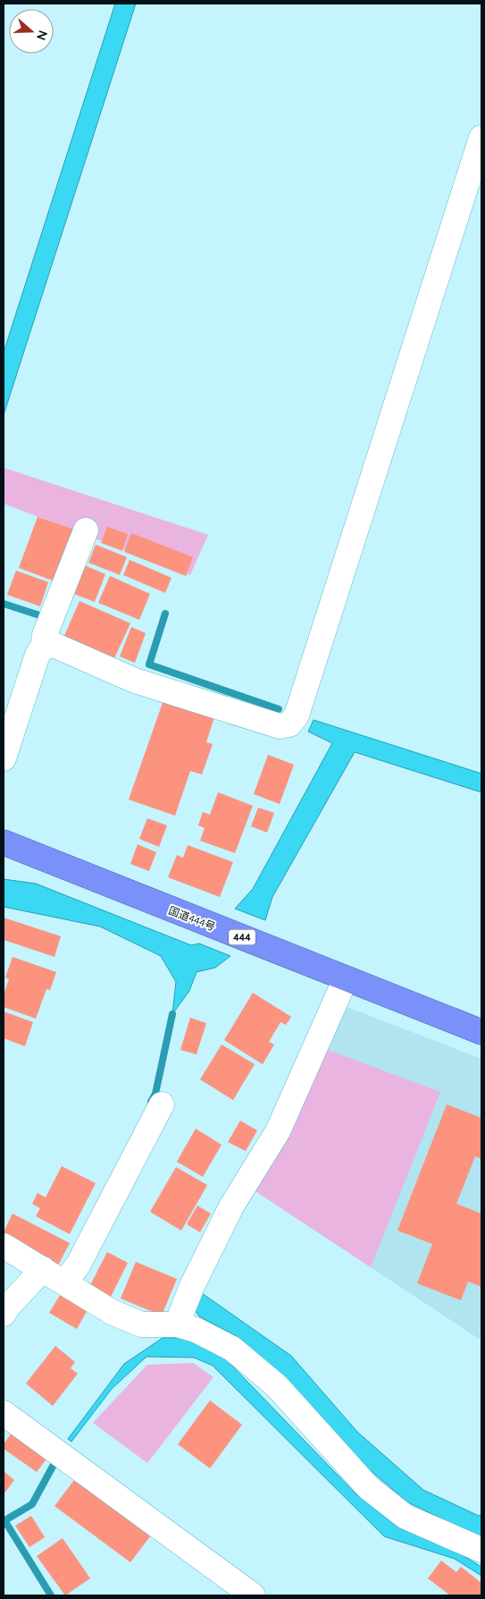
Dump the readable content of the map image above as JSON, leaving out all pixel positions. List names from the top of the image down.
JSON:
{
  "streets": {
    "highway": ["国道444号", "444"]
  },
  "north": "right"
}
